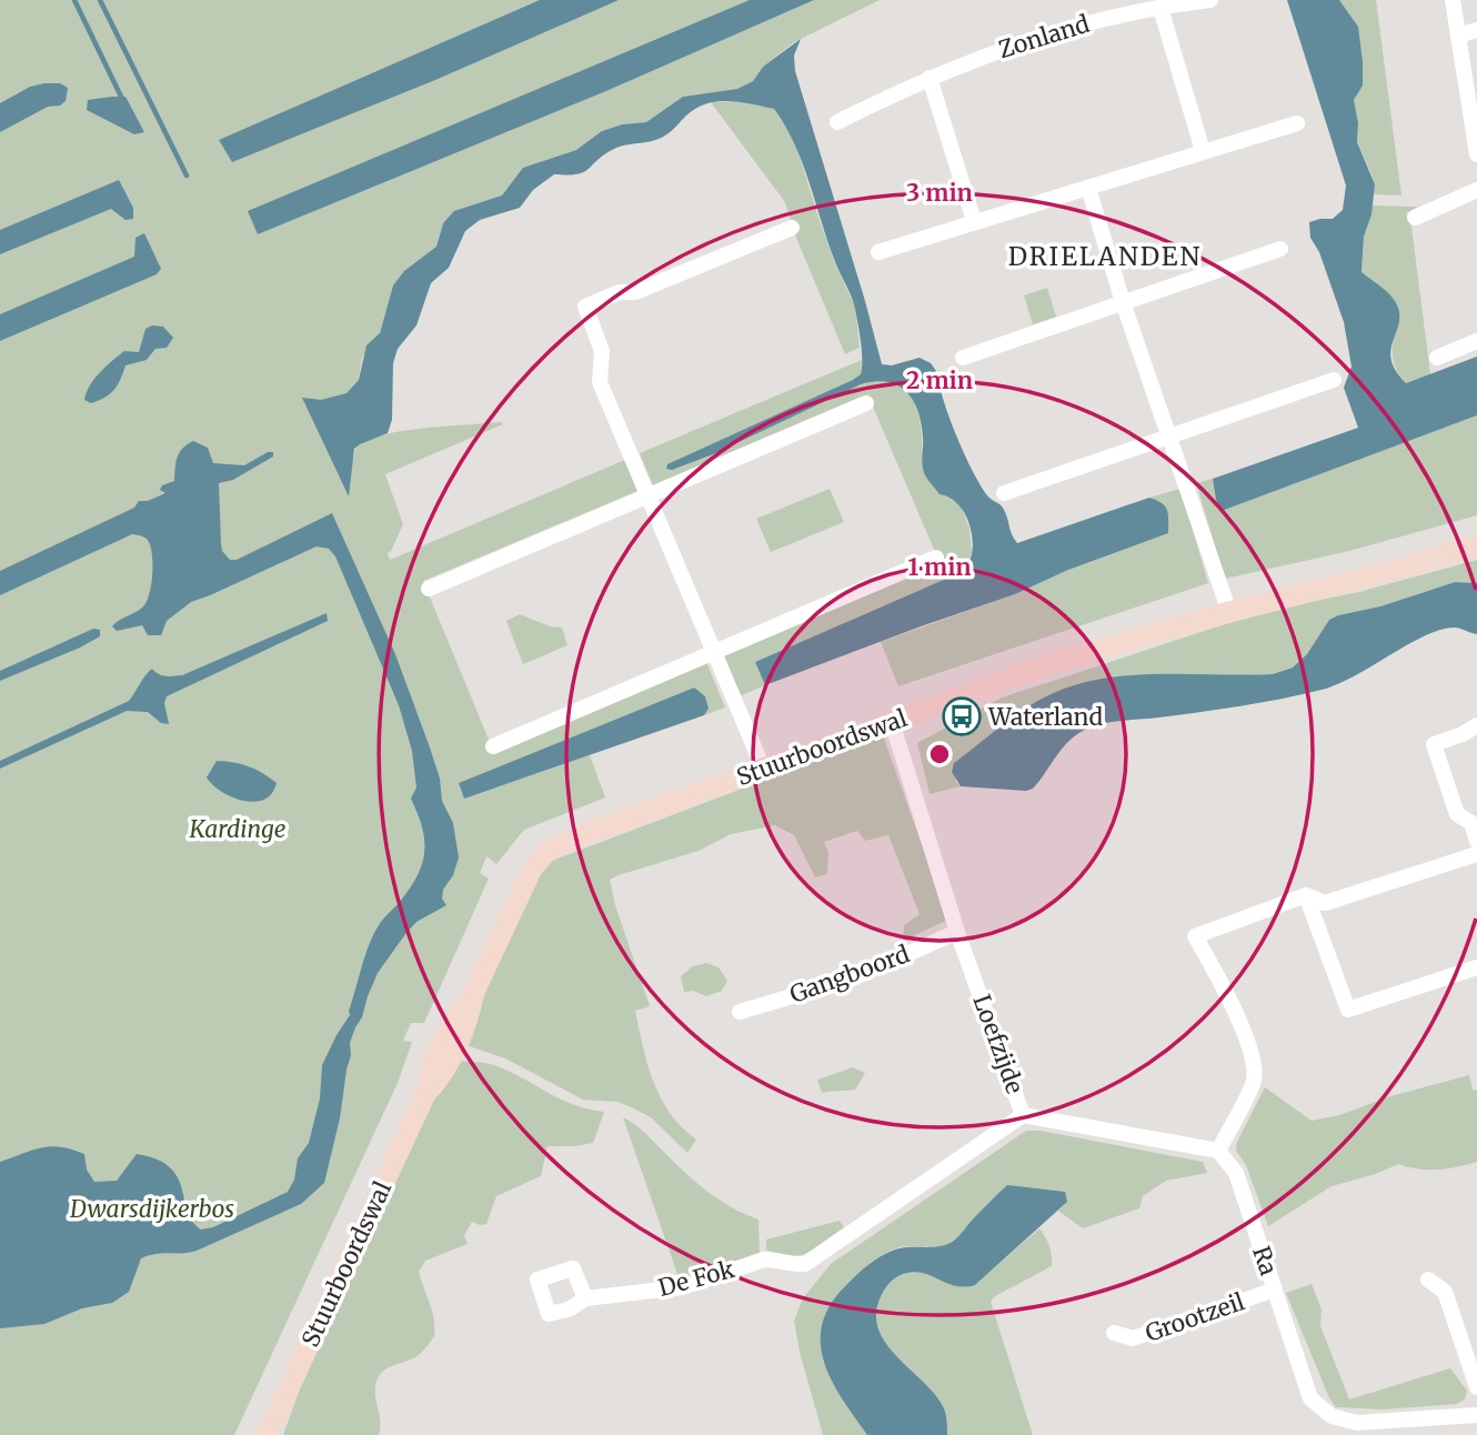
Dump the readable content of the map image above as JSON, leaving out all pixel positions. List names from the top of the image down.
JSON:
{
  "streets": {
    "street": [
      "Zonland",
      "Stuurboordswal",
      "Gangboord",
      "Loefzijde",
      "Ra",
      "De Fok",
      "Grootzeil"
    ]
  },
  "crossings": [
    ["Stuurboordswal", "Loefzijde"],
    ["Gangboord", "Loefzijde"],
    ["Loefzijde", "De Fok"],
    ["Ra", "Grootzeil"]
  ],
  "districts": ["DRIELANDEN"],
  "parks": ["Kardinge", "Dwarsdijkerbos"],
  "places": {
    "bus stop": ["Waterland"]
  },
  "rings": ["3 min", "2 min", "1 min"]
}
